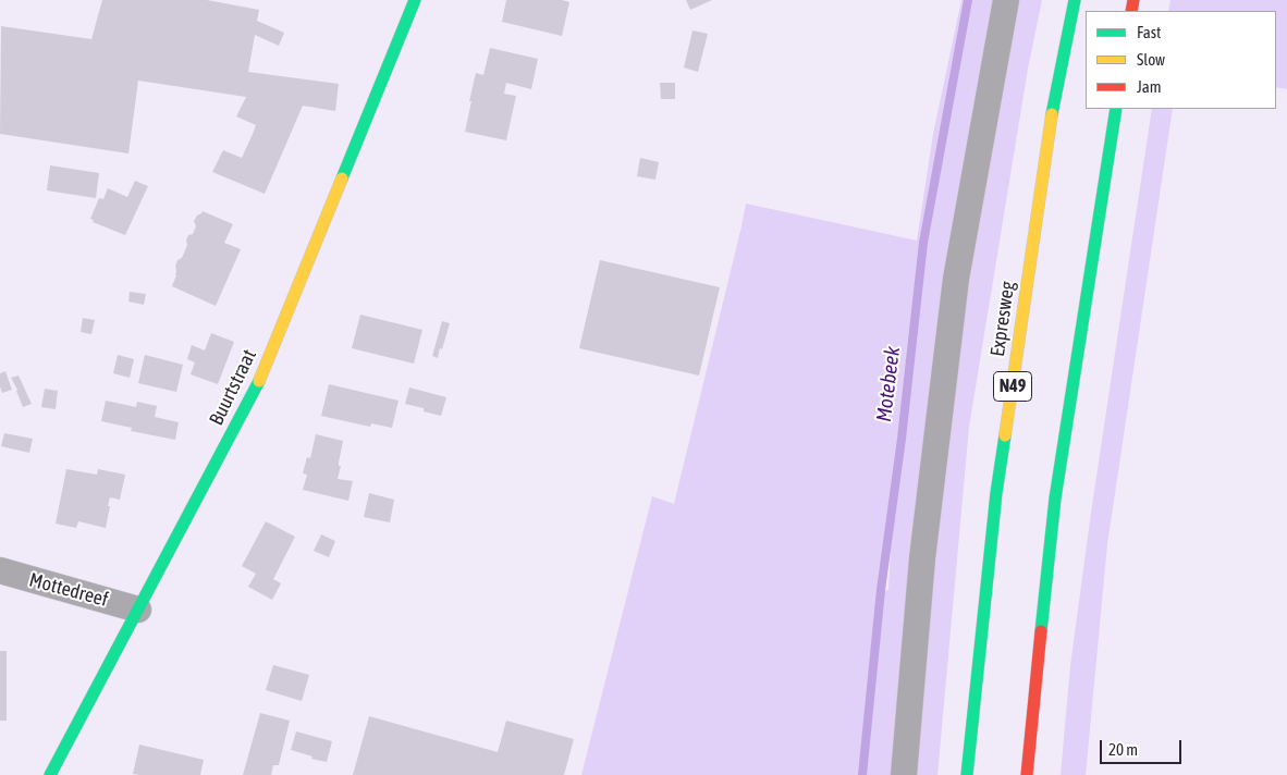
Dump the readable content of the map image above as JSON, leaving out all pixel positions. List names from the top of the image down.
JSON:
{
  "streets": {
    "main road": ["Expresweg", "N49", "Buurtstraat"],
    "street": ["Mottedreef"]
  },
  "crossings": [
    ["Buurtstraat", "Mottedreef"]
  ],
  "water": ["Motebeek"],
  "legend": ["Fast", "Slow", "Jam"],
  "scale_bar": "20 m"
}
